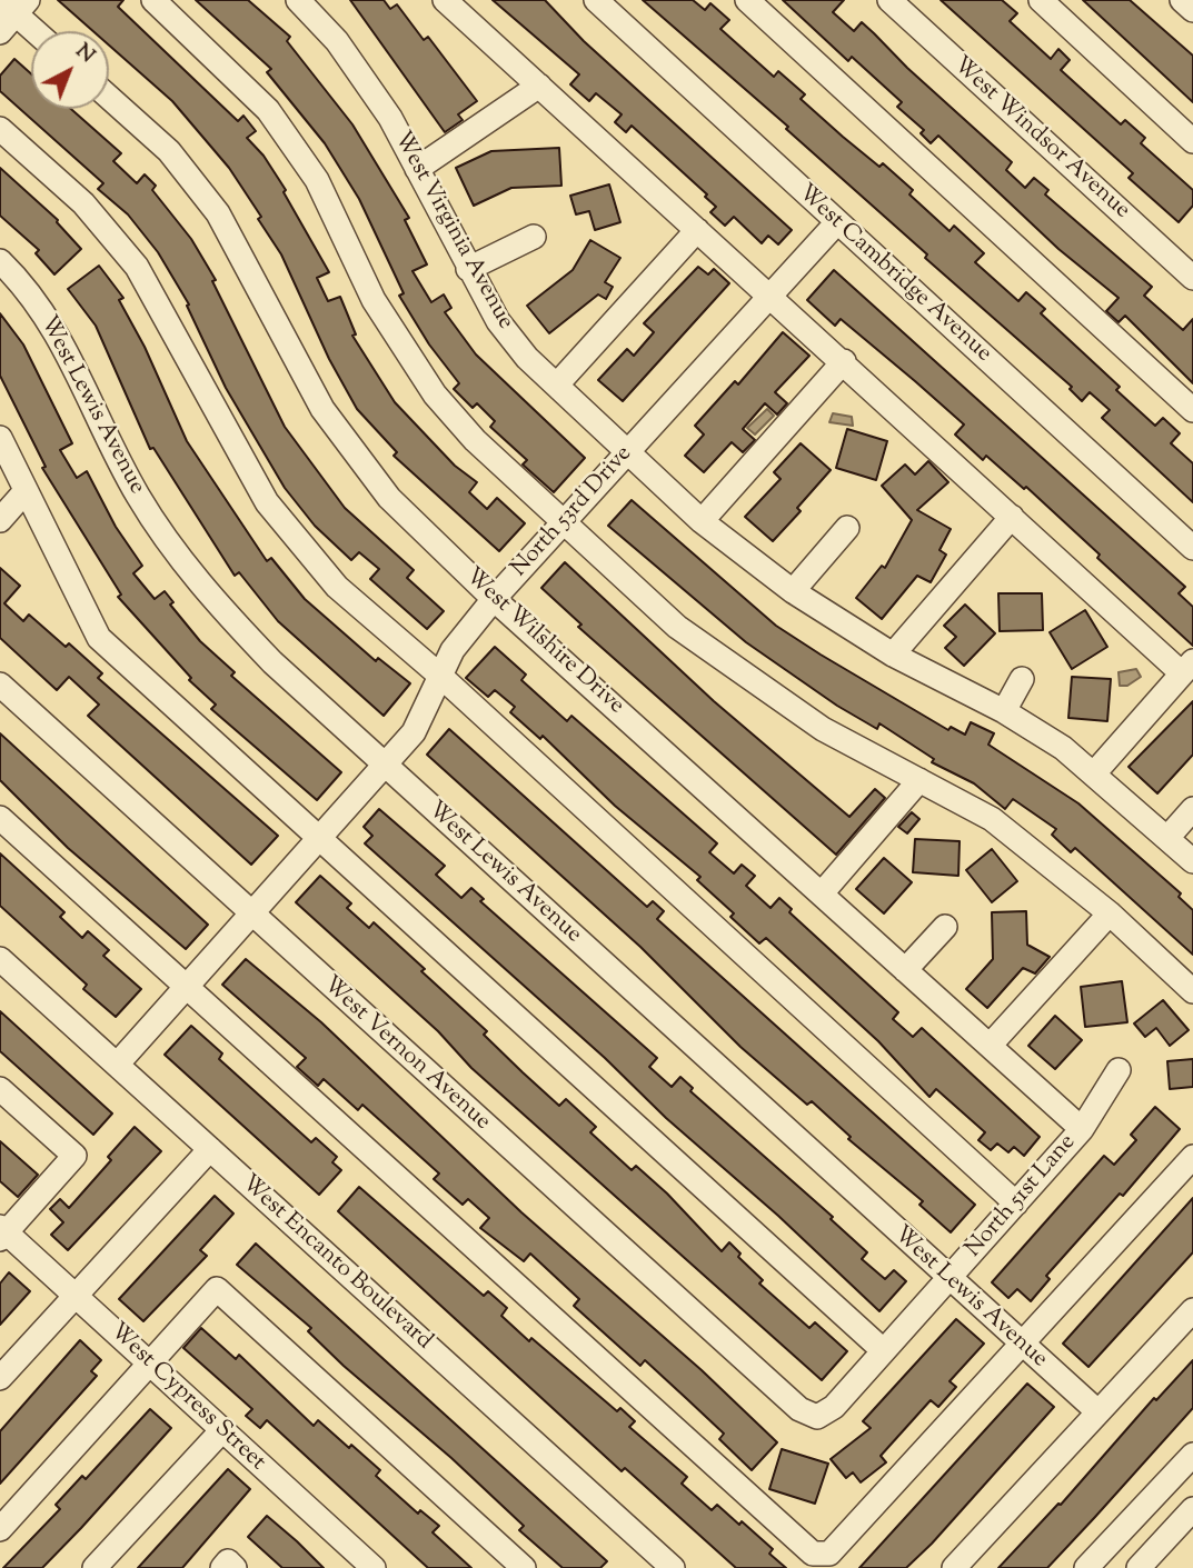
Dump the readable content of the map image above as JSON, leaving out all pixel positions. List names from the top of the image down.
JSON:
{
  "streets": {
    "street": [
      "West Windsor Avenue",
      "West Virginia Avenue",
      "West Cambridge Avenue",
      "West Lewis Avenue",
      "North 53rd Drive",
      "West Wilshire Drive",
      "West Vernon Avenue",
      "North 51st Lane",
      "West Encanto Boulevard",
      "West Cypress Street"
    ]
  },
  "crossings": [
    ["West Virginia Avenue", "North 53rd Drive"],
    ["West Cambridge Avenue", "North 53rd Drive"],
    ["West Lewis Avenue", "North 53rd Drive"],
    ["West Lewis Avenue", "North 51st Lane"],
    ["North 53rd Drive", "West Wilshire Drive"],
    ["North 53rd Drive", "West Vernon Avenue"],
    ["North 53rd Drive", "West Encanto Boulevard"],
    ["West Wilshire Drive", "North 51st Lane"],
    ["West Vernon Avenue", "North 51st Lane"]
  ],
  "north": "top right"
}
